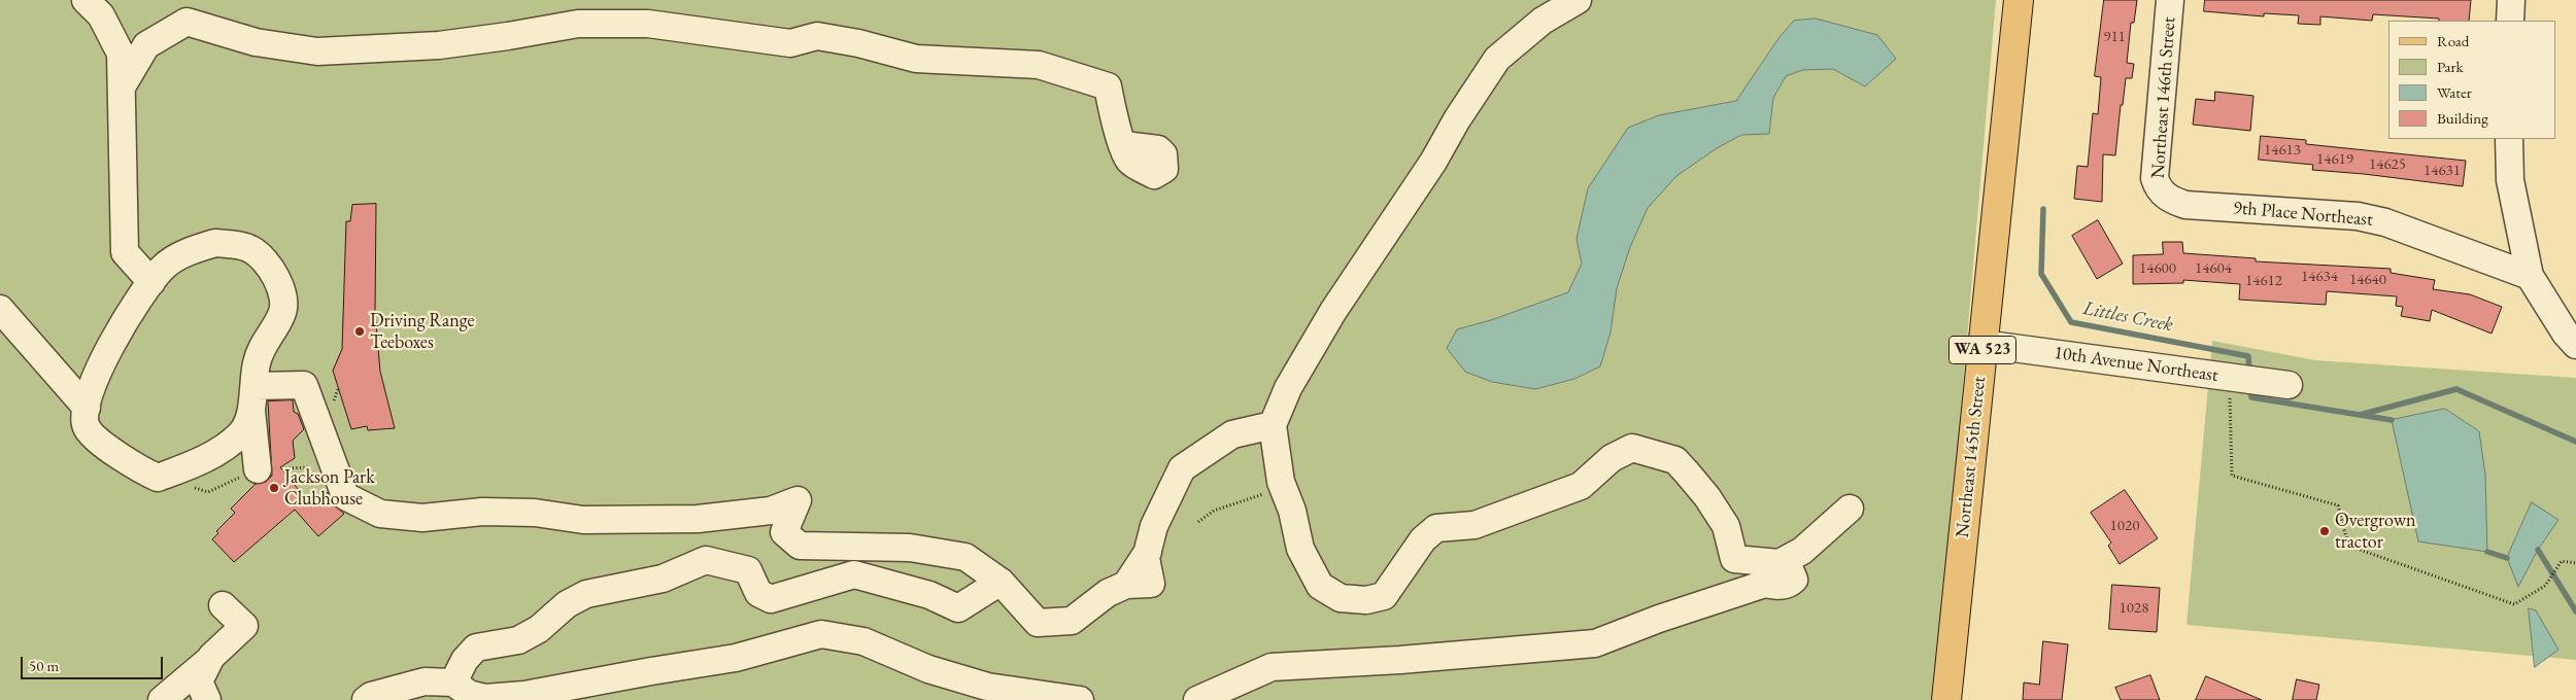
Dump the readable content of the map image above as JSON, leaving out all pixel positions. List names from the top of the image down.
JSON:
{
  "streets": {
    "main road": ["WA 523", "Northeast 145th Street"],
    "street": ["Northeast 146th Street", "9th Place Northeast", "10th Avenue Northeast"]
  },
  "crossings": [
    ["Northeast 146th Street", "9th Place Northeast"],
    ["10th Avenue Northeast", "Northeast 145th Street"]
  ],
  "water": ["Littles Creek"],
  "places": ["Driving Range Teeboxes", "Jackson Park Clubhouse", "Overgrown tractor"],
  "house_numbers": [
    "911",
    "14613",
    "14619",
    "14625",
    "14631",
    "14600",
    "14604",
    "14634",
    "14640",
    "14612",
    "1020",
    "1028"
  ],
  "legend": [
    "Road",
    "Park",
    "Water",
    "Building"
  ],
  "scale_bar": "50 m"
}
